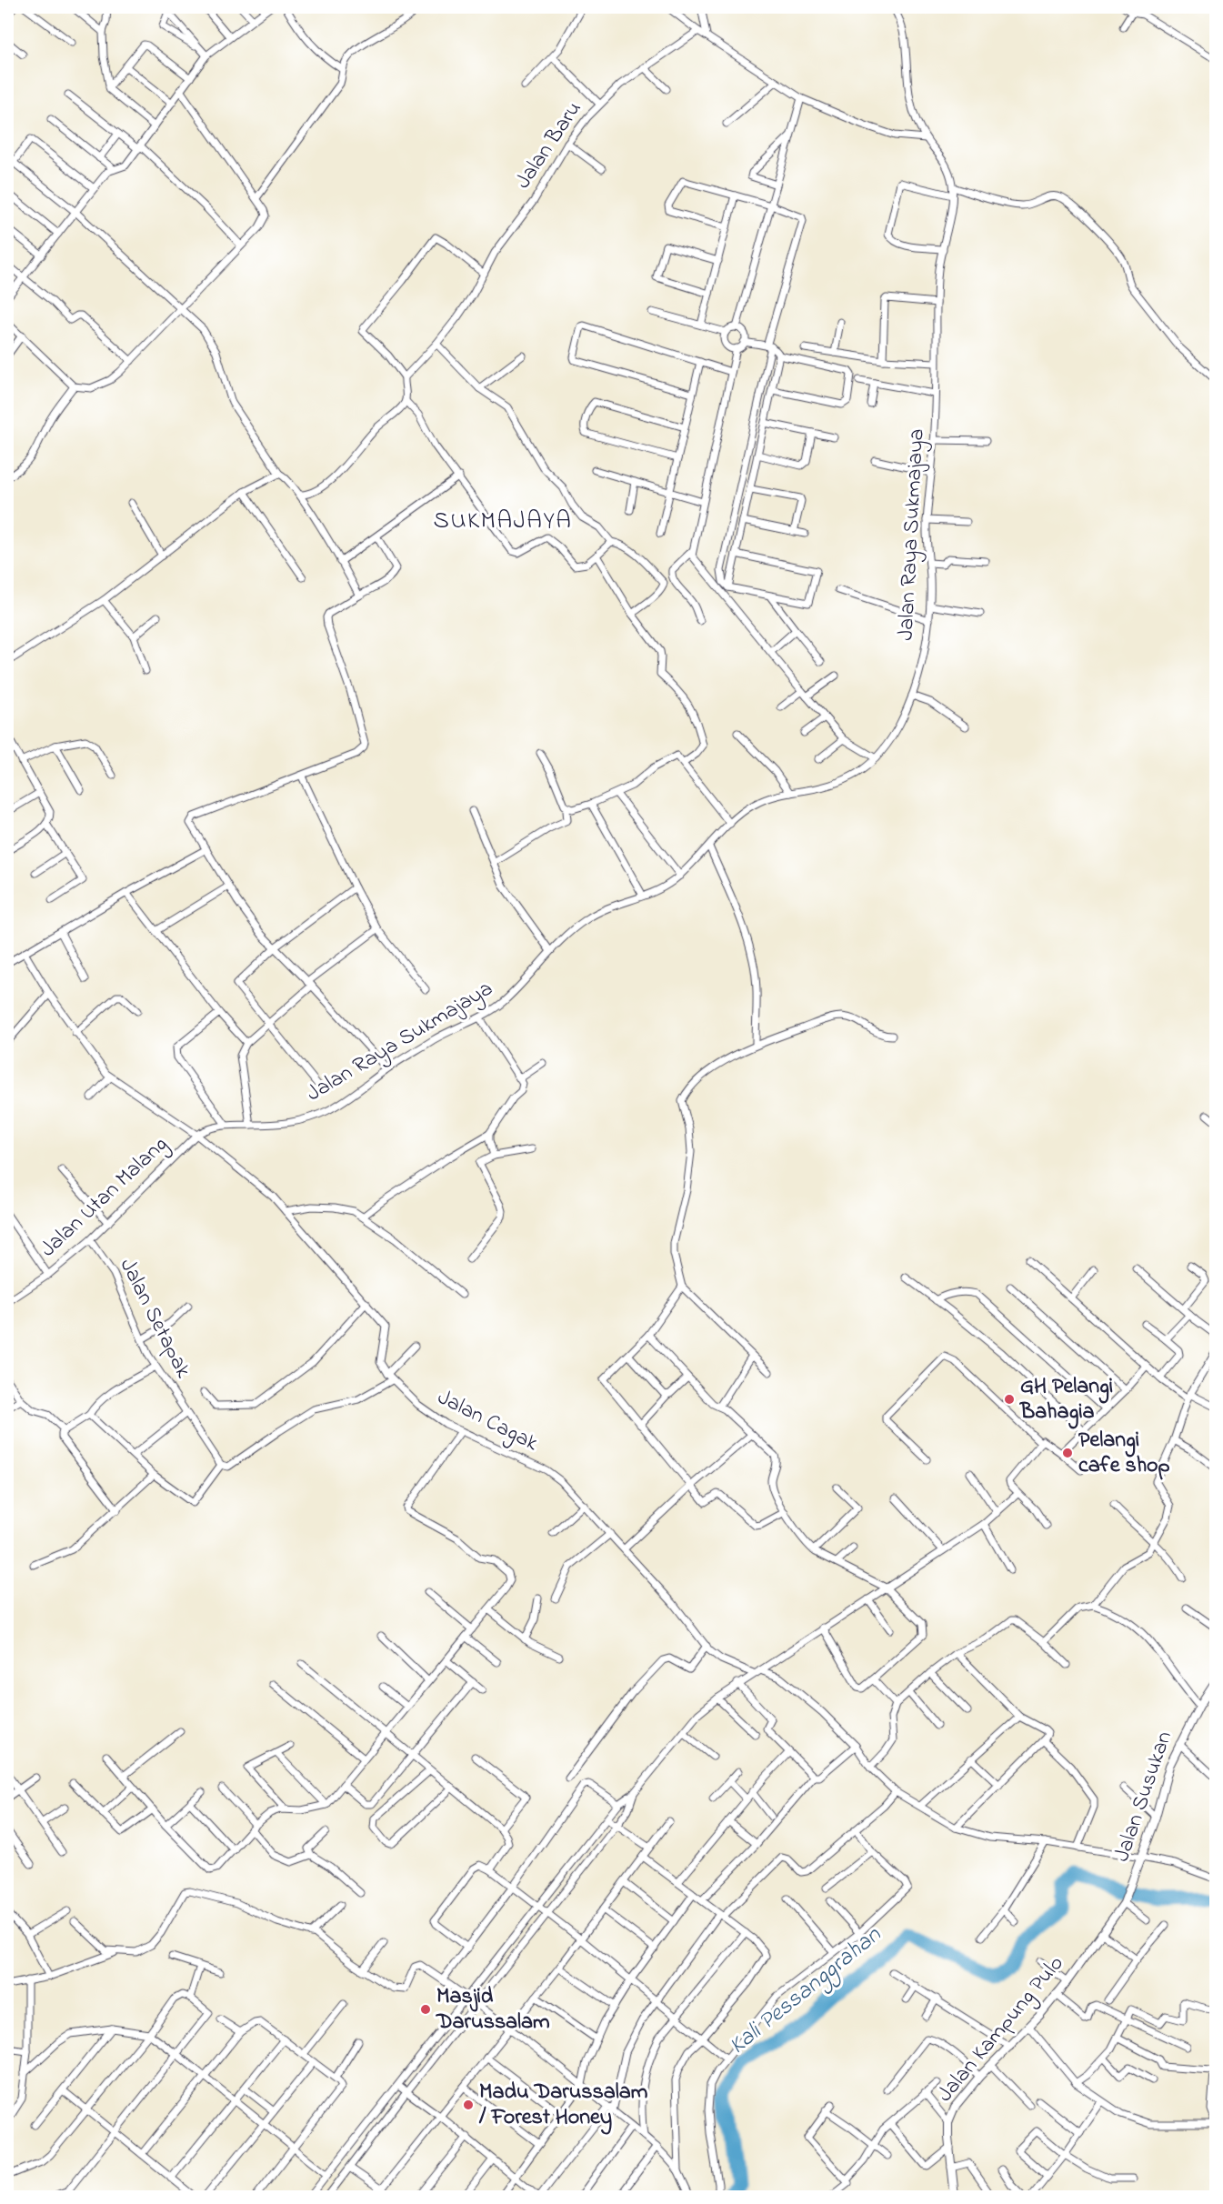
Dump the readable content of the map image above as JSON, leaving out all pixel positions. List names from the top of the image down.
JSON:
{
  "streets": {
    "street": [
      "Jalan Baru",
      "Jalan Raya Sukmajaya",
      "Jalan Utan Malang",
      "Jalan Setapak",
      "Jalan Cagak",
      "Jalan Susukan",
      "Jalan Kampung Pulo"
    ]
  },
  "crossings": [
    ["Jalan Raya Sukmajaya", "Jalan Utan Malang"],
    ["Jalan Raya Sukmajaya", "Jalan Cagak"],
    ["Jalan Utan Malang", "Jalan Setapak"],
    ["Jalan Utan Malang", "Jalan Cagak"],
    ["Jalan Susukan", "Jalan Kampung Pulo"]
  ],
  "districts": ["SUKMAJAYA"],
  "water": ["Kali Pessanggrahan"],
  "places": [
    "GH Pelangi Bahagia",
    "Pelangi cafe shop",
    "Masjid Darussalam",
    "Madu Darussalam / Forest Honey"
  ]
}
